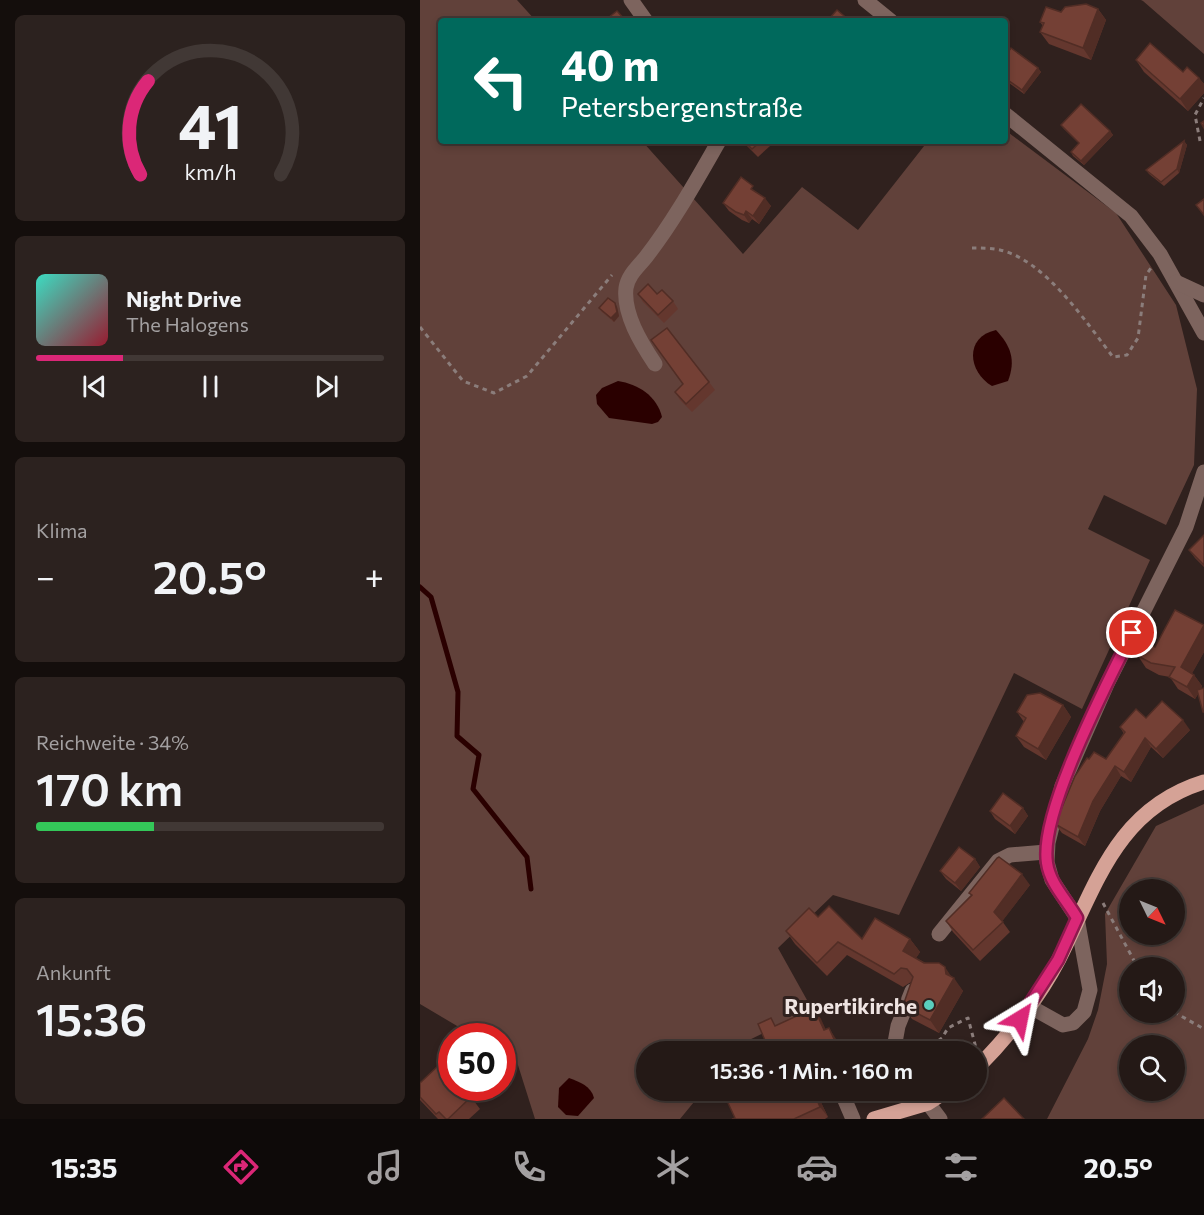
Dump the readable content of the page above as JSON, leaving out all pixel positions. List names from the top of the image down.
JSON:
{
  "places": ["Rupertikirche"],
  "north": "bottom right",
  "page": {
    "turn": ["40 m", "Petersbergenstraße"],
    "song": ["Night Drive", "The Halogens"],
    "tile": [
      "Klima",
      ["Reichweite · 34%", "170 km"],
      ["Ankunft", "15:36"]
    ],
    "heat": ["−", "20.5°", "+"],
    "limit": "50",
    "trip": "15:36 · 1 Min. · 160 m",
    "tabs": ["15:35", "20.5°"],
    "gauge": ["41", "km/h"]
  }
}
